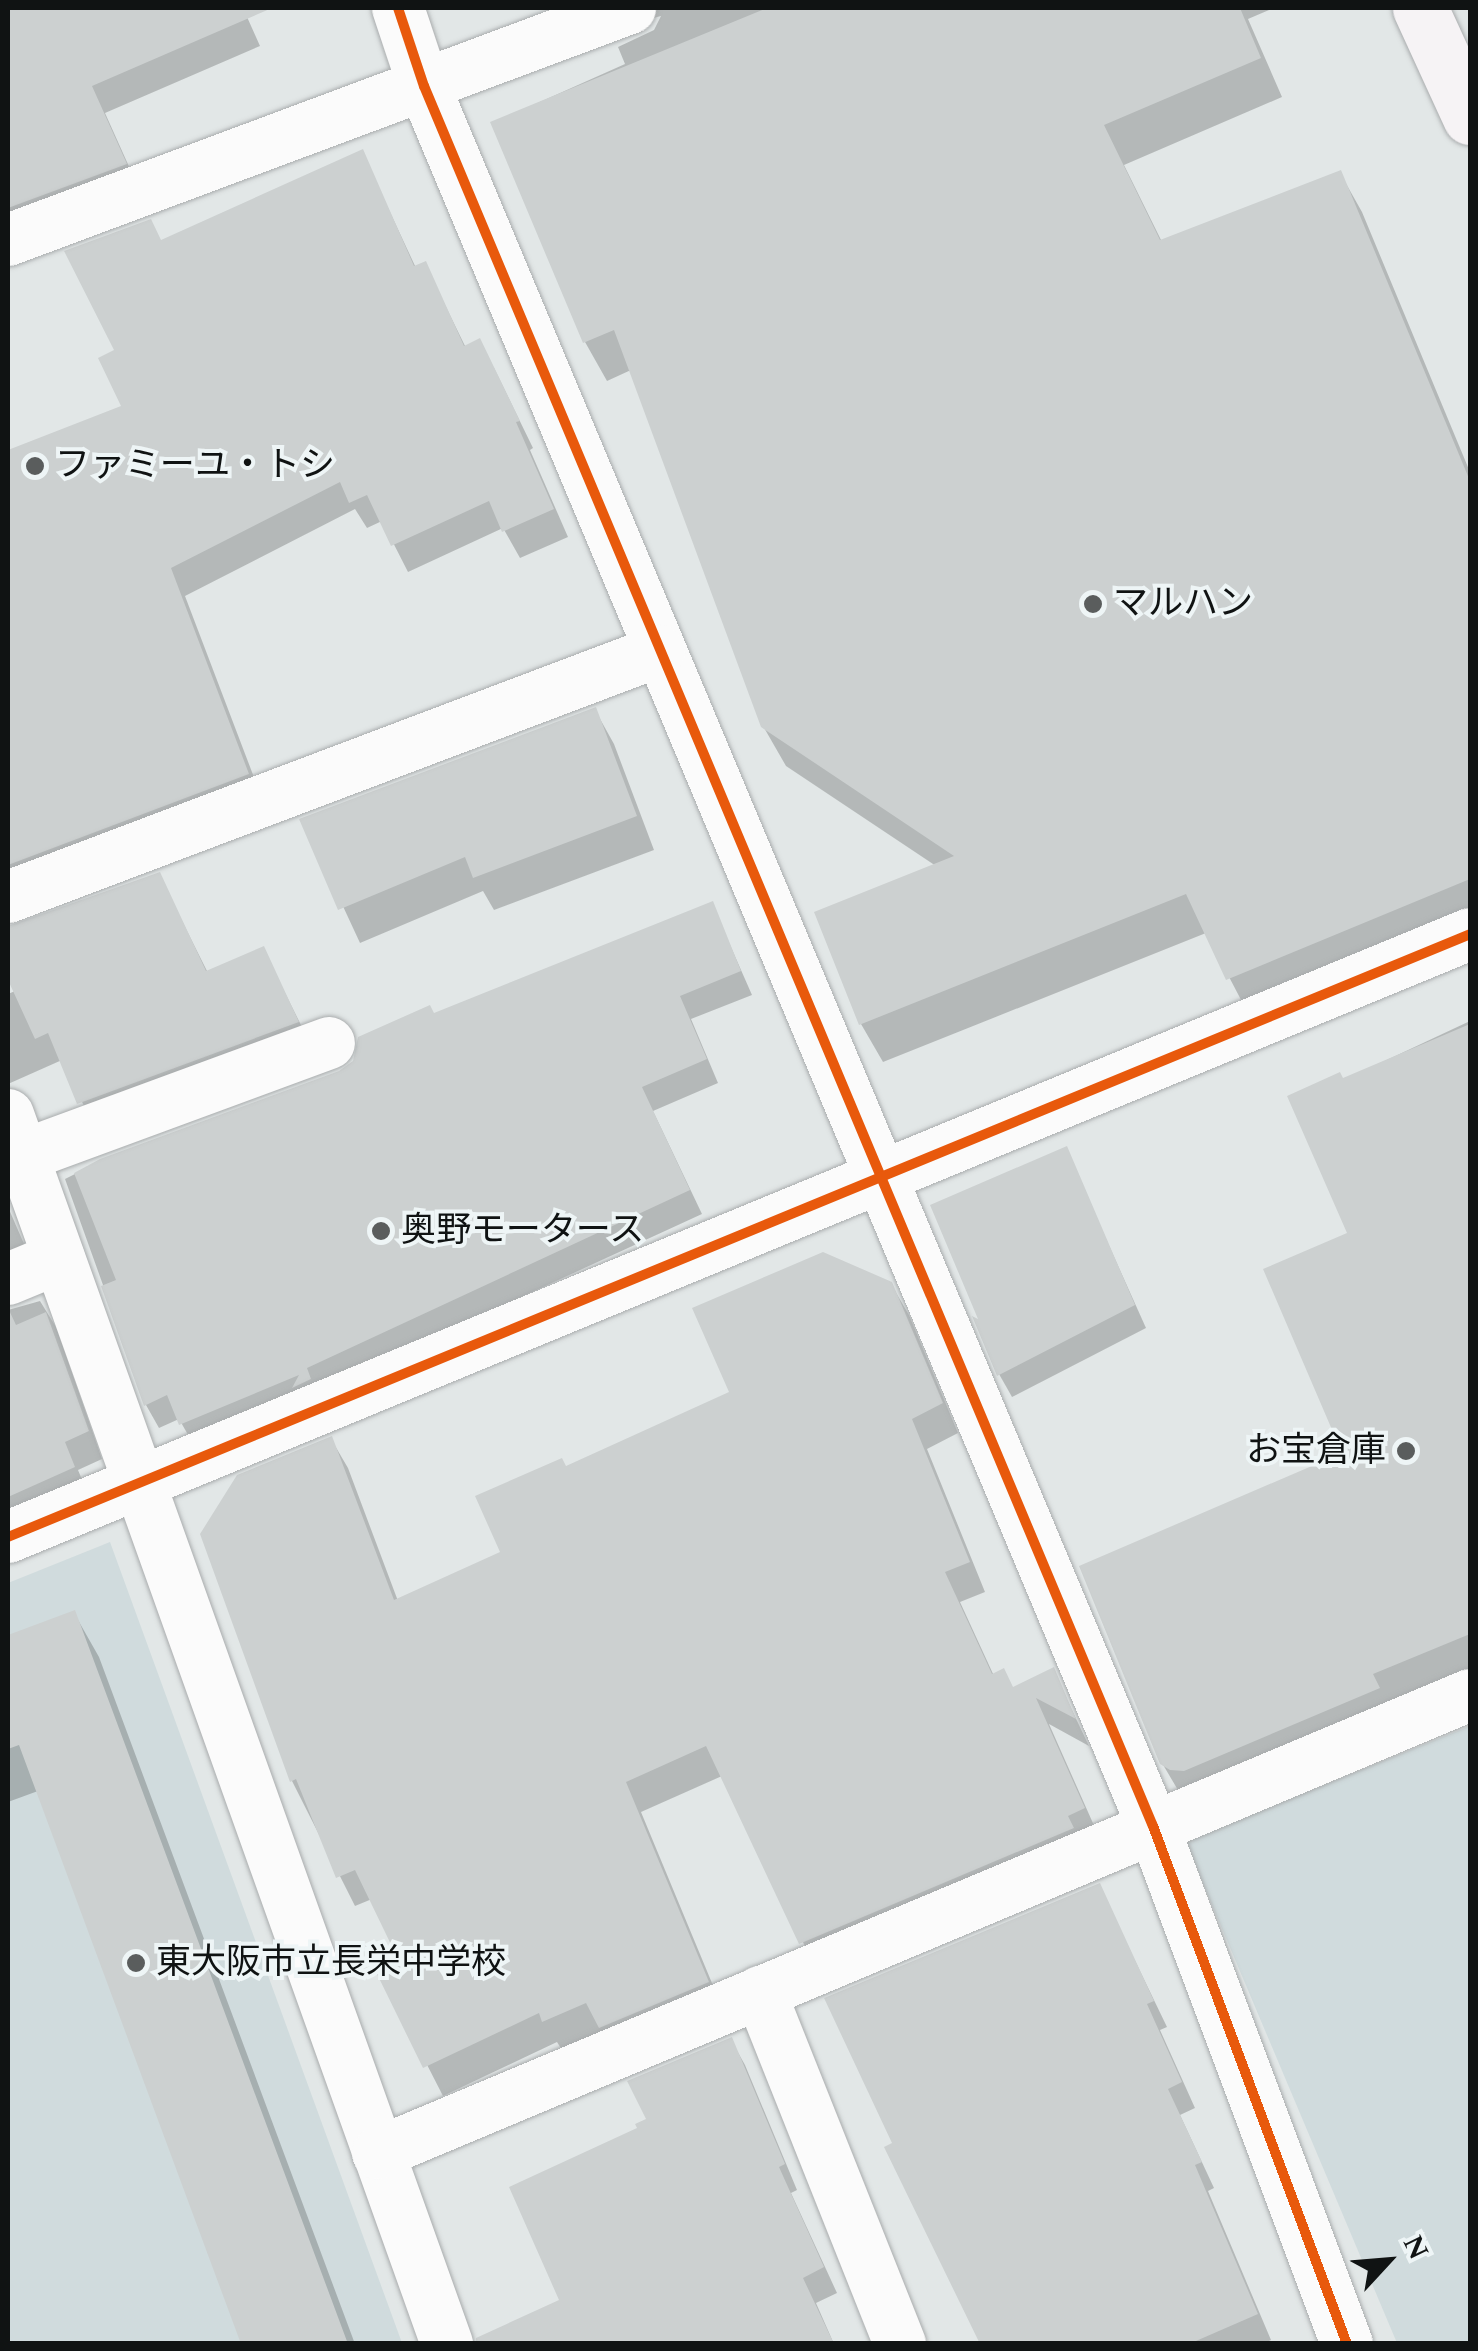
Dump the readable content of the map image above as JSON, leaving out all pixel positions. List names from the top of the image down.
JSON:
{
  "places": [
    "ファミーユ・トシ",
    "マルハン",
    "奥野モータース",
    "お宝倉庫",
    "東大阪市立長栄中学校"
  ],
  "north": "top right"
}
